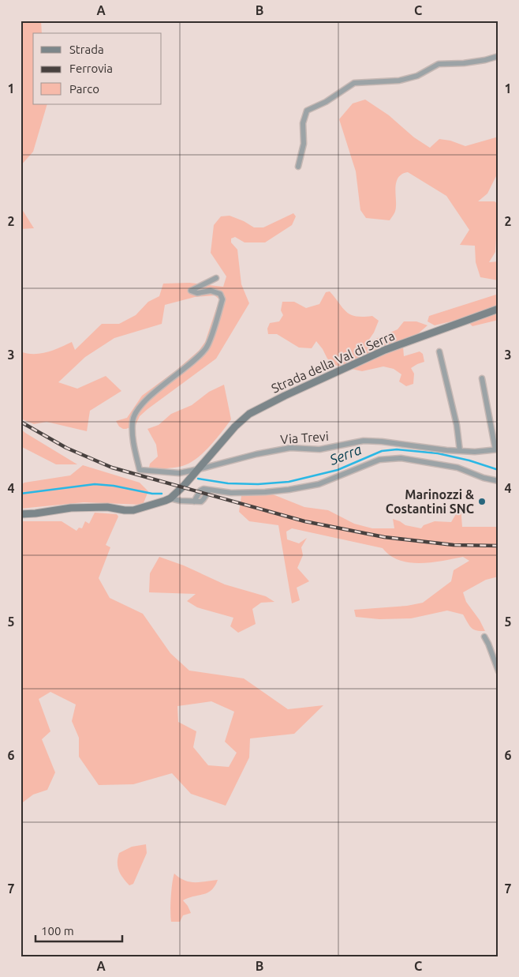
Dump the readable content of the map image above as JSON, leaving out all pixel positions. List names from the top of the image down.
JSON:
{
  "streets": {
    "street": ["Strada della Val di Serra", "Via Trevi"]
  },
  "crossings": [
    ["Strada della Val di Serra", "Via Trevi"]
  ],
  "water": ["Serra"],
  "places": ["Marinozzi & Costantini SNC"],
  "legend": ["Strada", "Ferrovia", "Parco"],
  "scale_bar": "100 m",
  "grid": {
    "columns": ["A", "B", "C"],
    "rows": [
      "1",
      "2",
      "3",
      "4",
      "5",
      "6",
      "7"
    ]
  }
}
